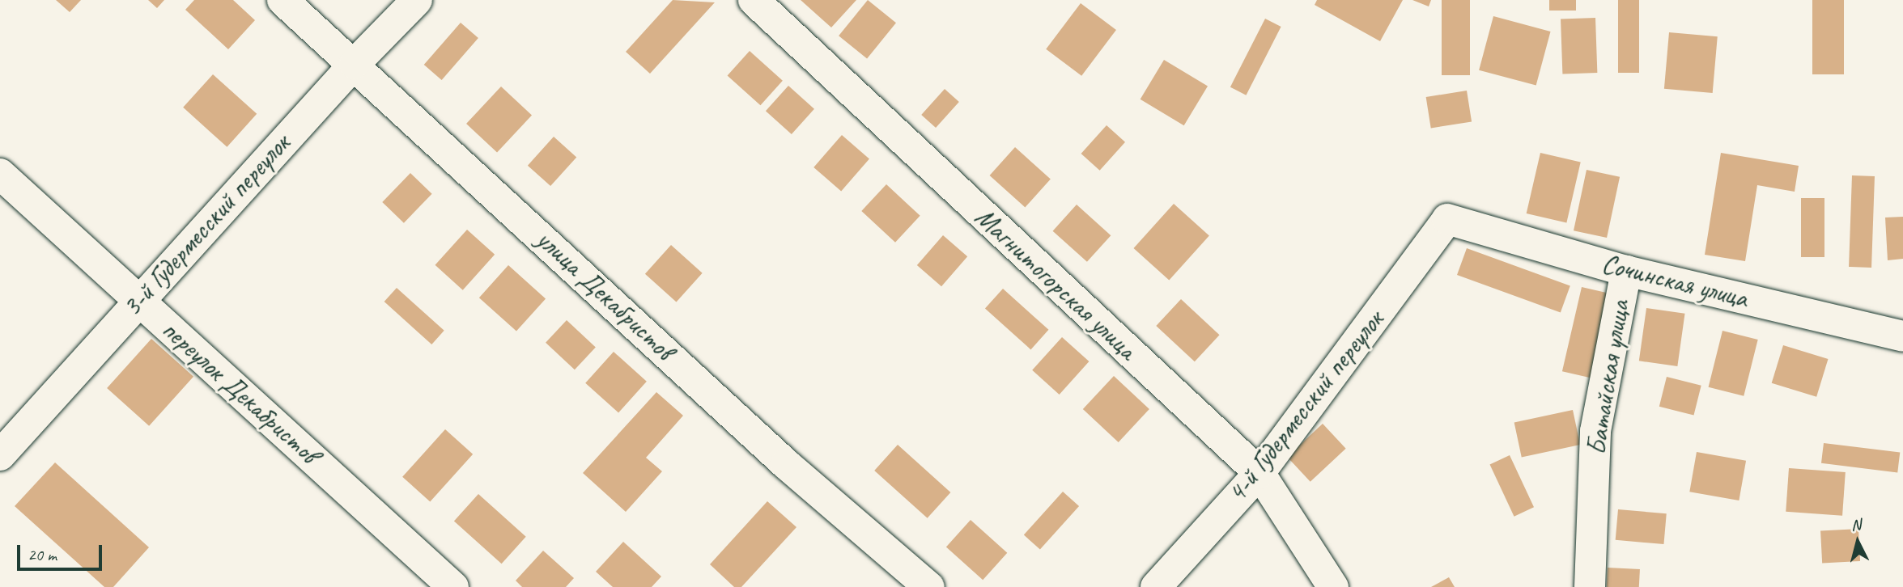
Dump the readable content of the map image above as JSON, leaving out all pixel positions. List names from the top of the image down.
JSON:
{
  "streets": {
    "street": [
      "3-й Гудермесский переулок",
      "Сочинская улица",
      "Магнитогорская улица",
      "улица Декабристов",
      "Батайская улица",
      "переулок Декабристов",
      "4-й Гудермесский переулок"
    ]
  },
  "crossings": [
    ["3-й Гудермесский переулок", "улица Декабристов"],
    ["3-й Гудермесский переулок", "переулок Декабристов"],
    ["Сочинская улица", "Батайская улица"],
    ["Сочинская улица", "4-й Гудермесский переулок"],
    ["Магнитогорская улица", "4-й Гудермесский переулок"]
  ],
  "scale_bar": "20 m",
  "north": "top"
}
